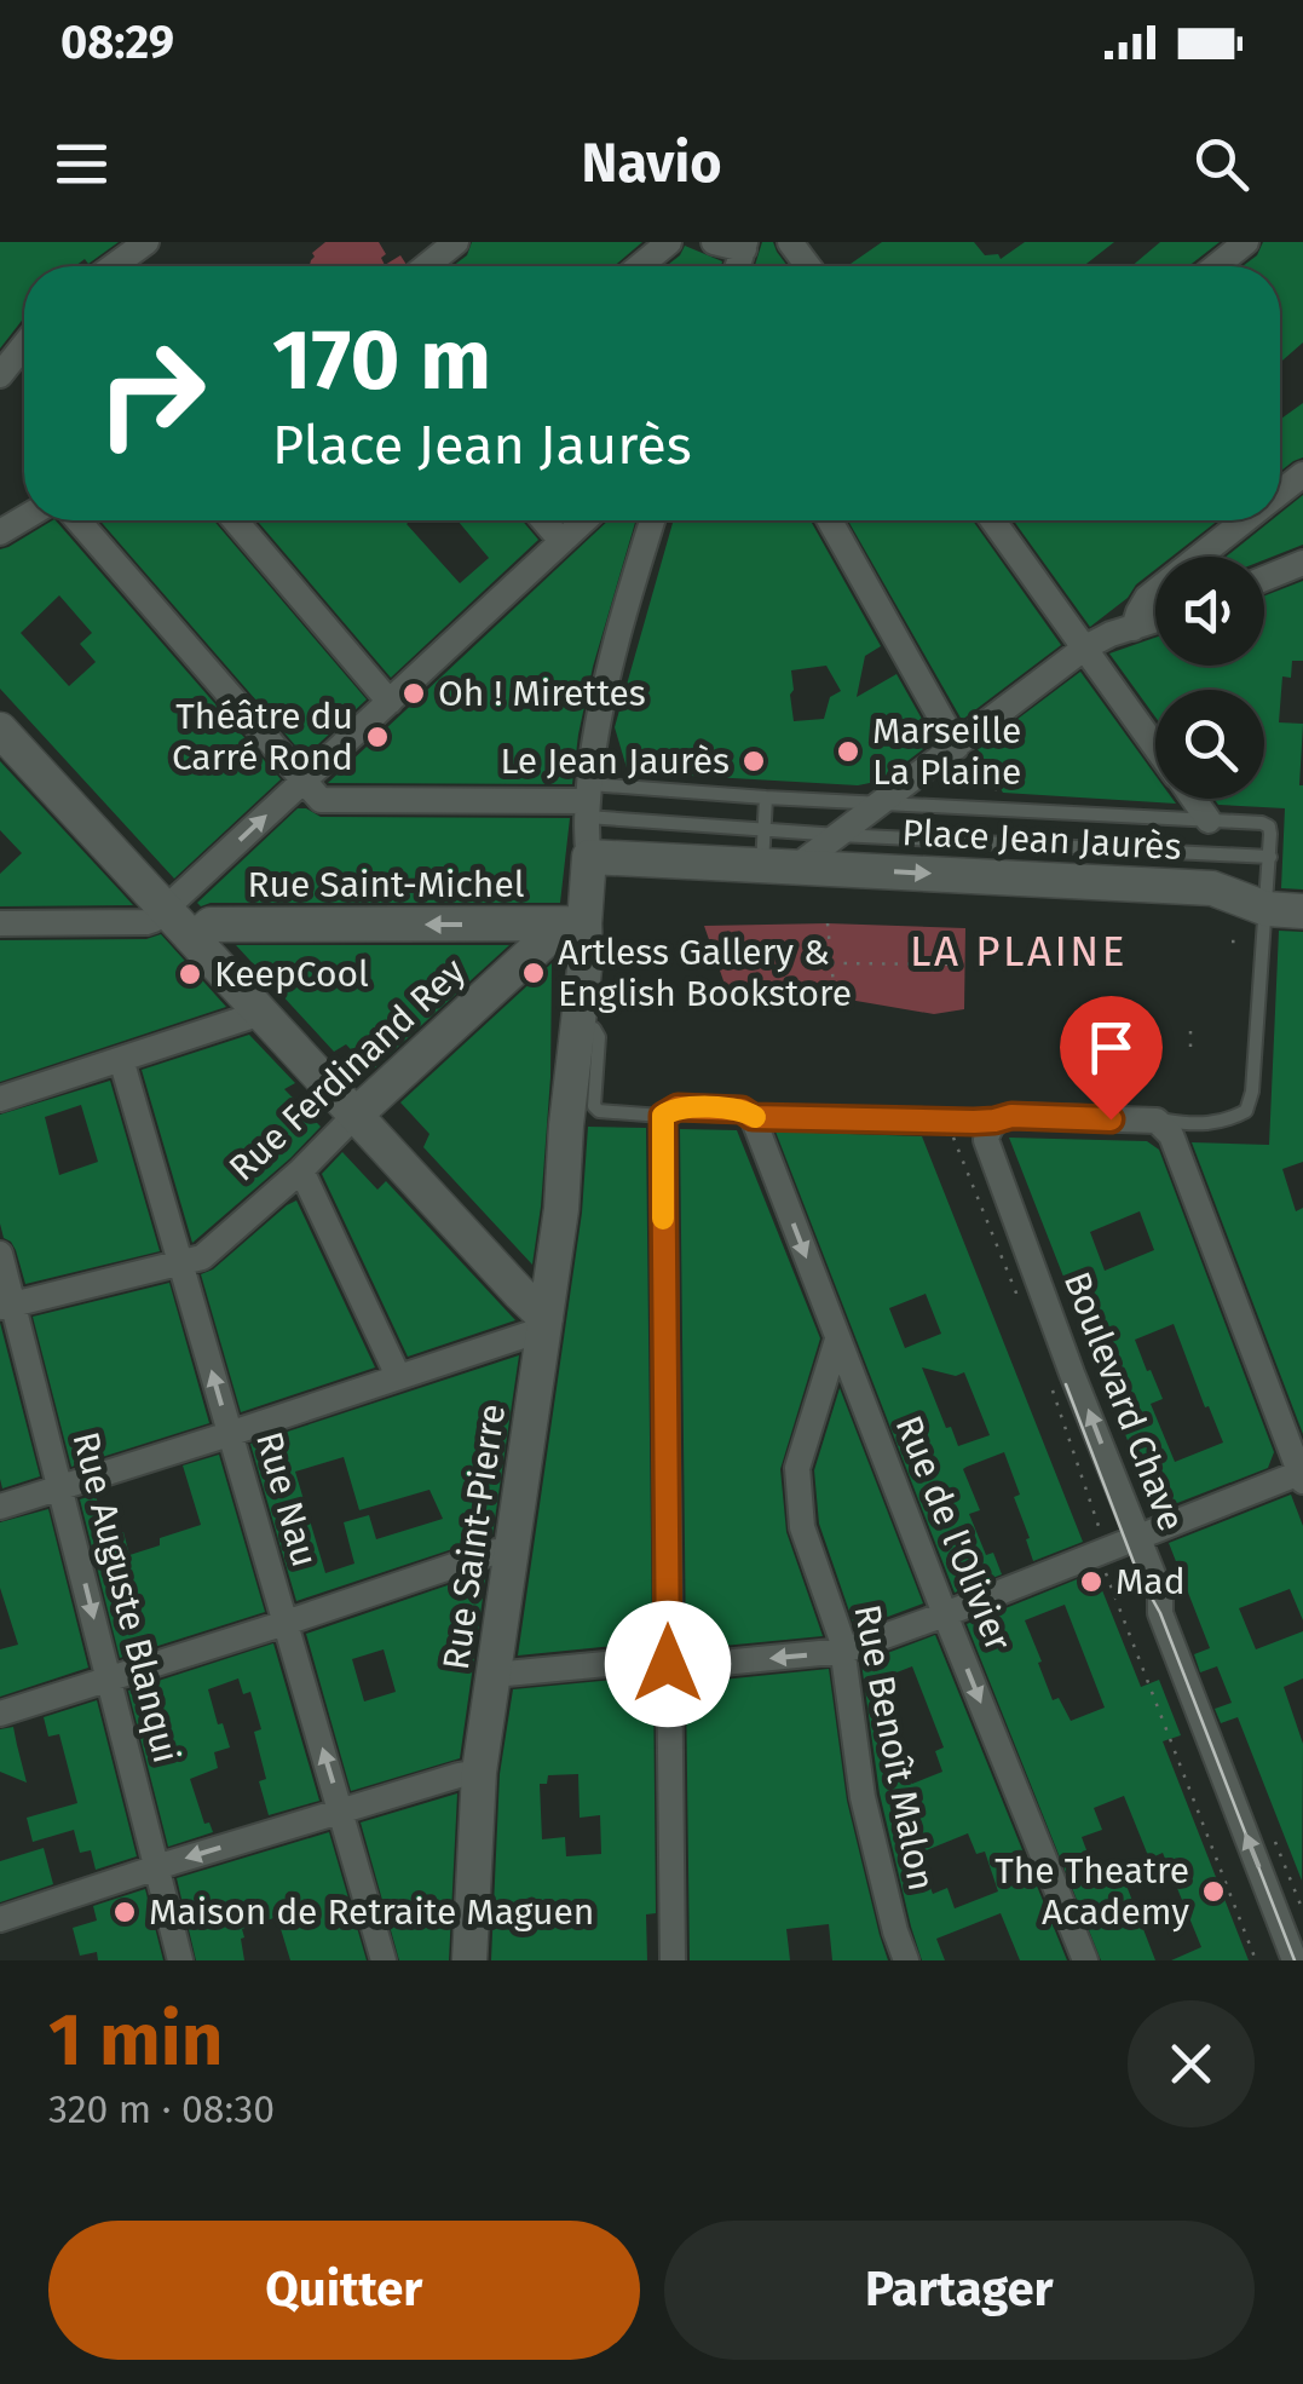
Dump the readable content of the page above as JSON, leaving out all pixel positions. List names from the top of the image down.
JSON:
{
  "streets": {
    "street": [
      "Place Jean Jaurès",
      "Rue Saint-Michel",
      "Rue Ferdinand Rey",
      "Boulevard Chave",
      "Rue Nau",
      "Rue de l'Olivier",
      "Rue Saint-Pierre",
      "Rue Auguste Blanqui",
      "Rue Benoît Malon"
    ]
  },
  "crossings": [
    ["Rue Saint-Michel", "Rue Ferdinand Rey"],
    ["Rue Ferdinand Rey", "Rue Nau"],
    ["Rue Ferdinand Rey", "Rue Auguste Blanqui"],
    ["Rue de l'Olivier", "Rue Benoît Malon"]
  ],
  "one_way": ["Place Jean Jaurès", "Boulevard Chave"],
  "districts": ["LA PLAINE"],
  "places": [
    "Oh ! Mirettes",
    "Théâtre du Carré Rond",
    "Marseille La Plaine",
    "Le Jean Jaurès",
    "Artless Gallery & English Bookstore",
    "KeepCool",
    "Mad",
    "The Theatre Academy",
    "Maison de Retraite Maguen"
  ],
  "page": {
    "status": "08:29",
    "header": "Navio",
    "turn": ["170 m", "Place Jean Jaurès"],
    "heading": ["1 min", "320 m · 08:30"],
    "buttons": ["Quitter", "Partager"]
  }
}
